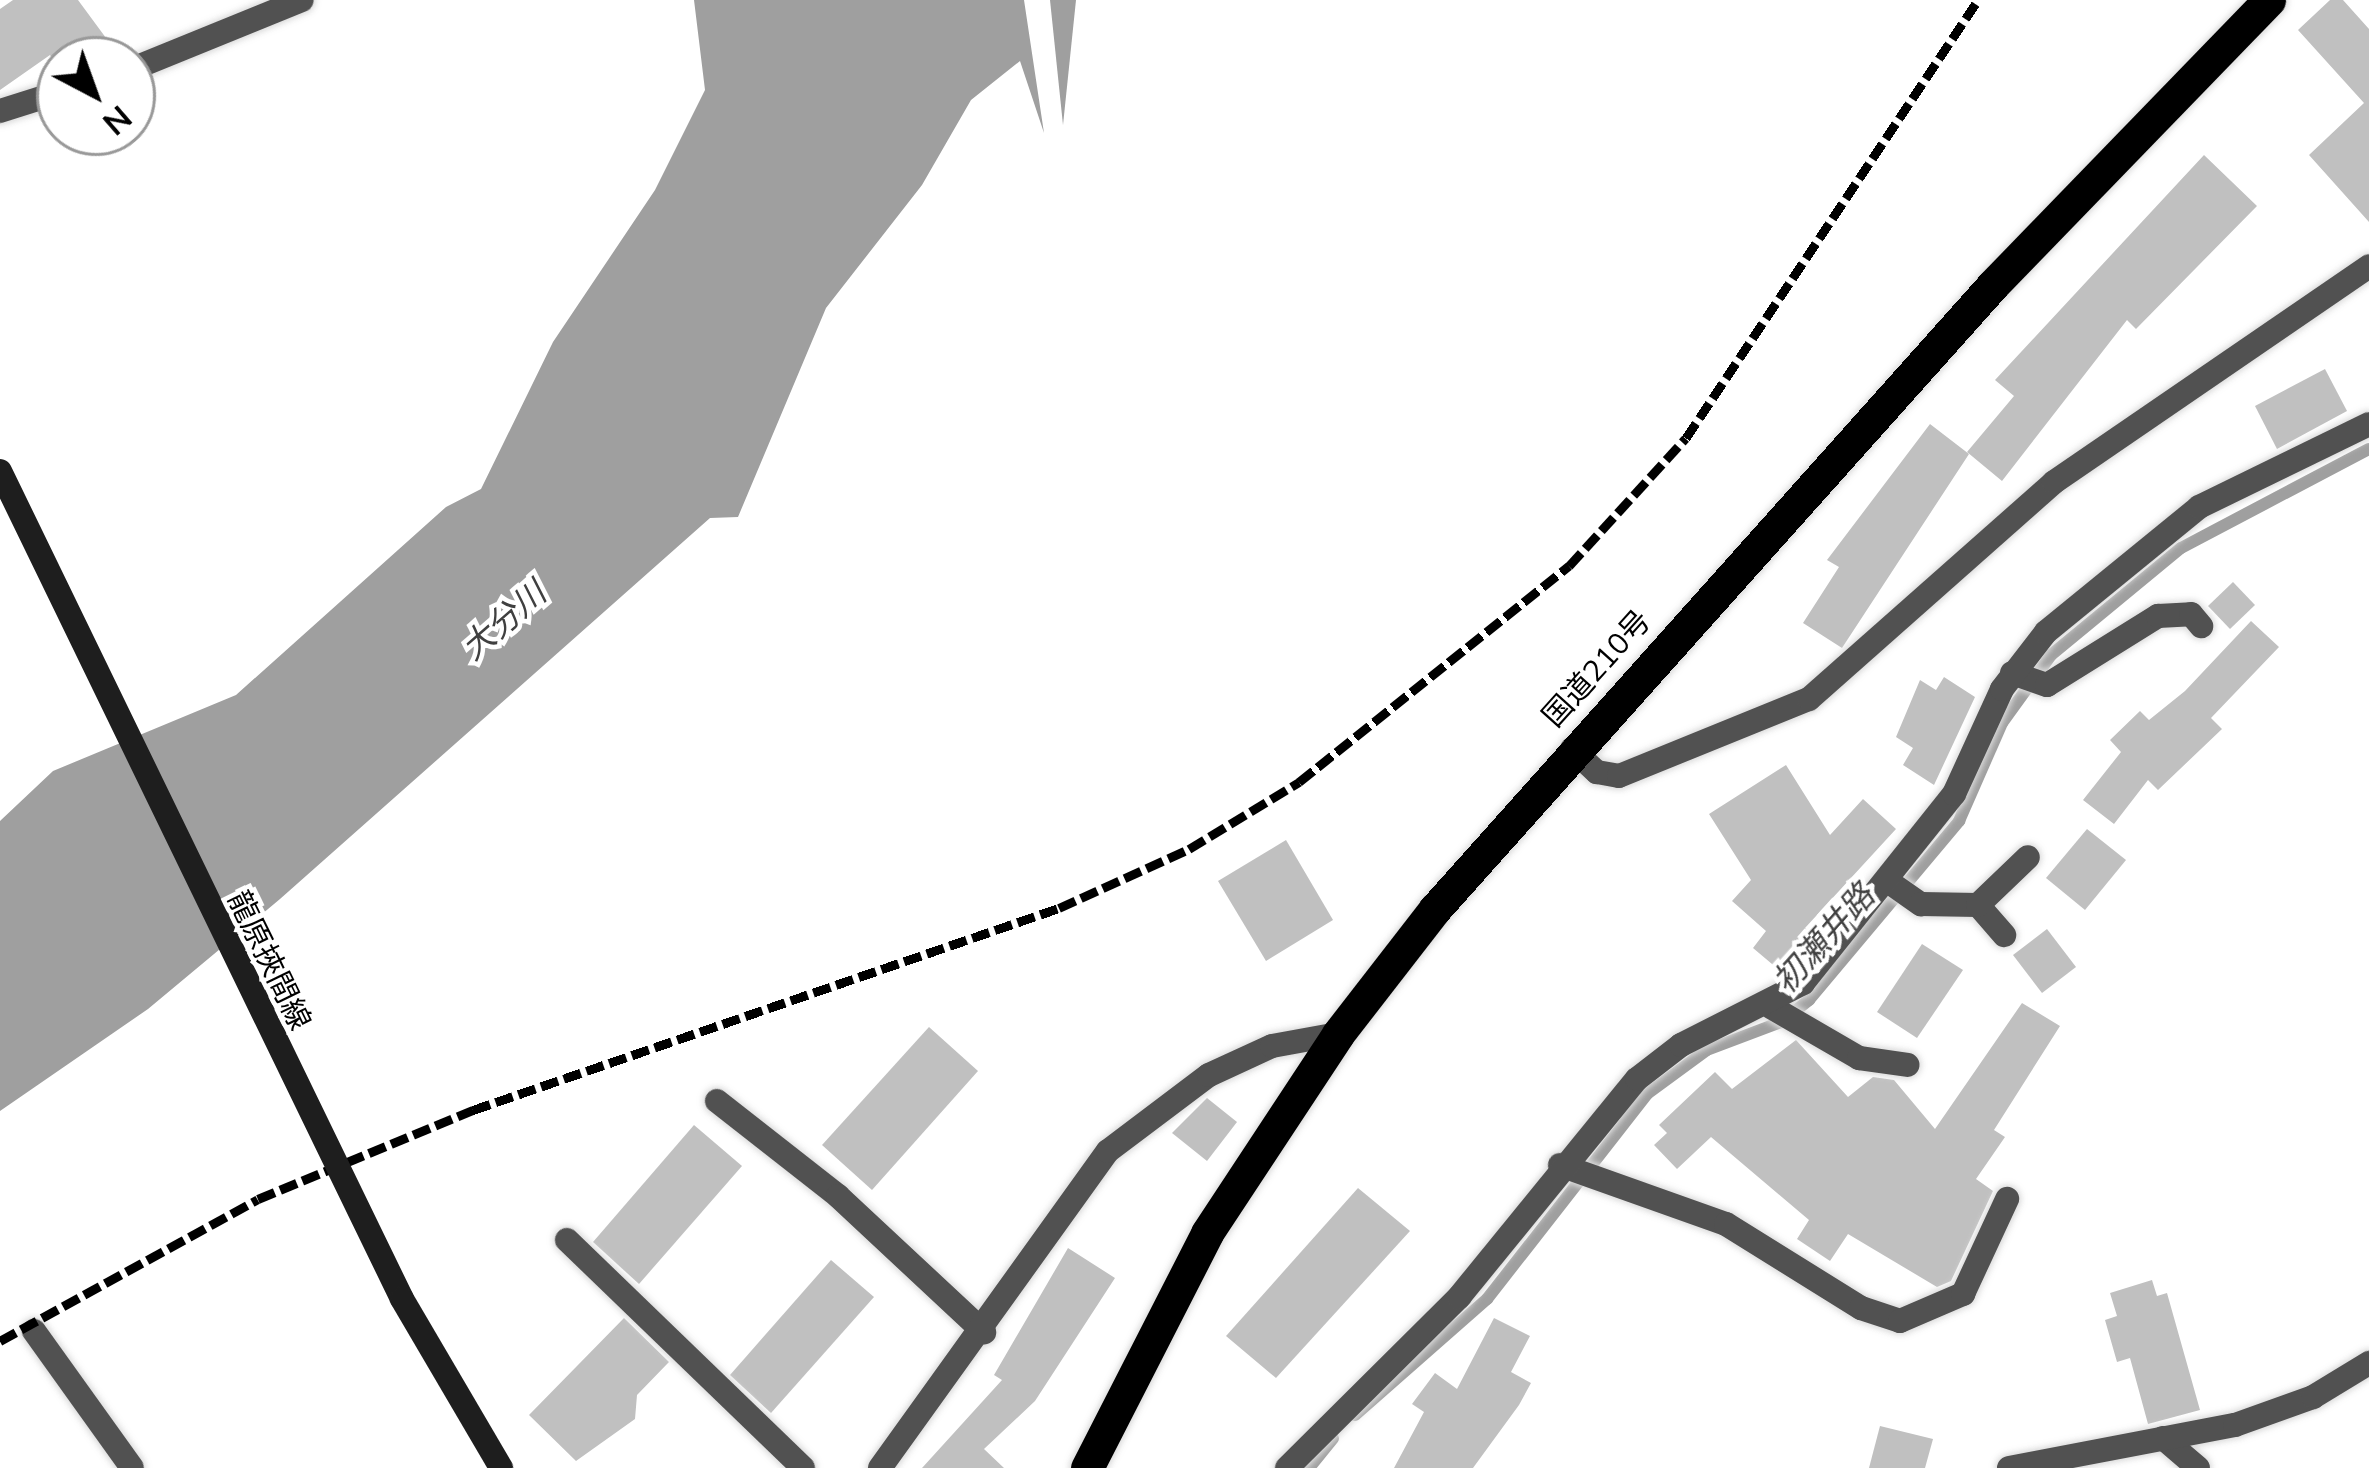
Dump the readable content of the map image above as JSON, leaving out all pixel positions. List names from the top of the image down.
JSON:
{
  "streets": {
    "highway": ["国道210号"],
    "main road": ["龍原挾間線"]
  },
  "water": ["大分川", "初瀬井路"],
  "north": "bottom right"
}
